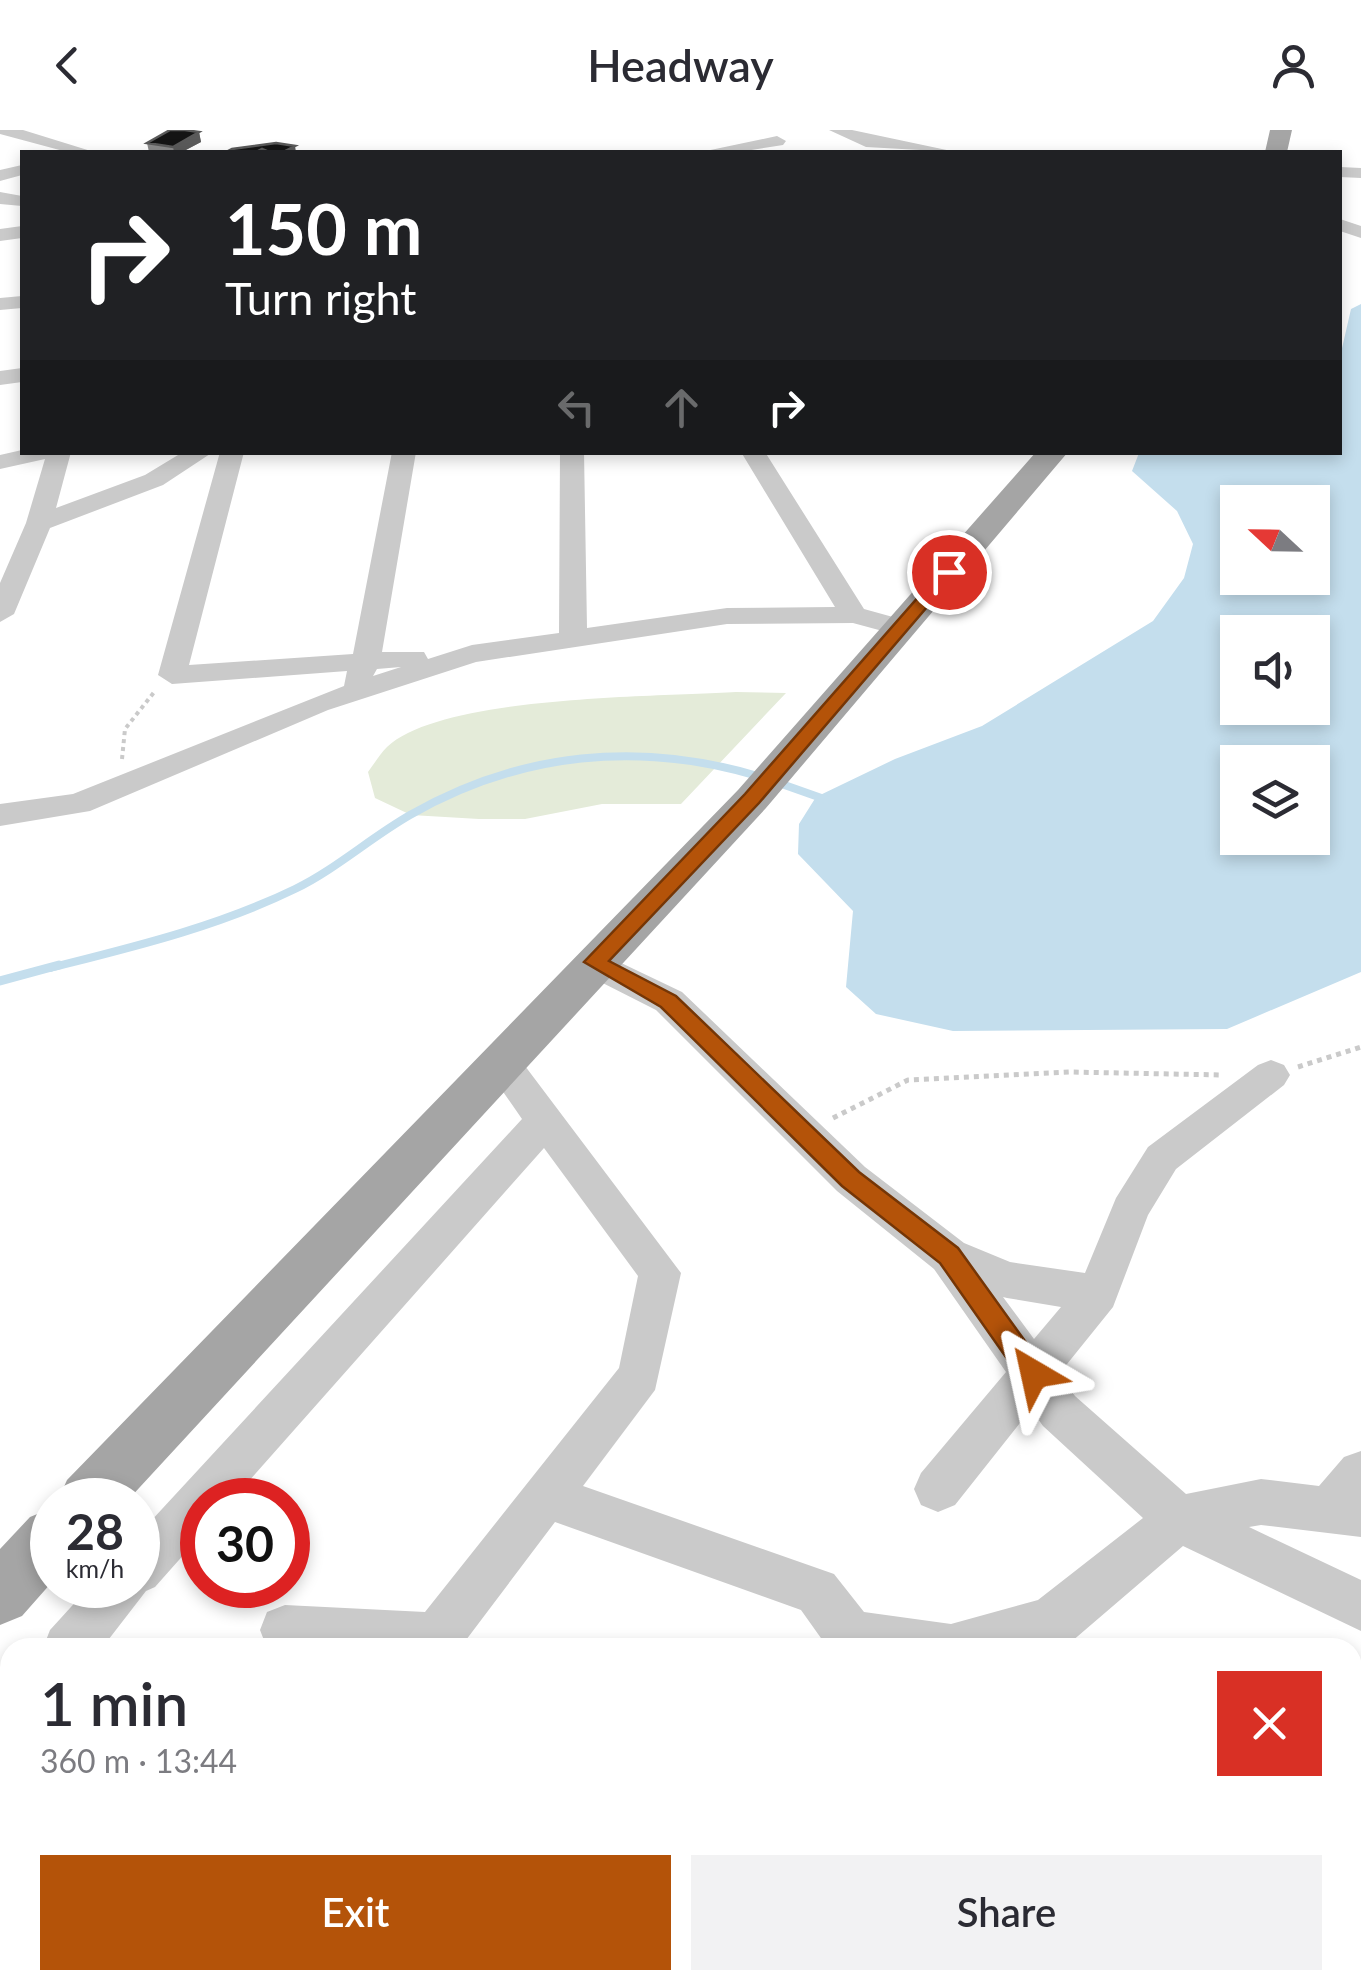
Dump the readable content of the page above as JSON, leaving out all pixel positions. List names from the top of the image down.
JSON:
{
  "north": "left",
  "page": {
    "header": "Headway",
    "turn": ["150 m", "Turn right"],
    "speed": "28 km/h",
    "limit": "30",
    "heading": ["1 min", "360 m · 13:44"],
    "buttons": ["Exit", "Share"]
  }
}
